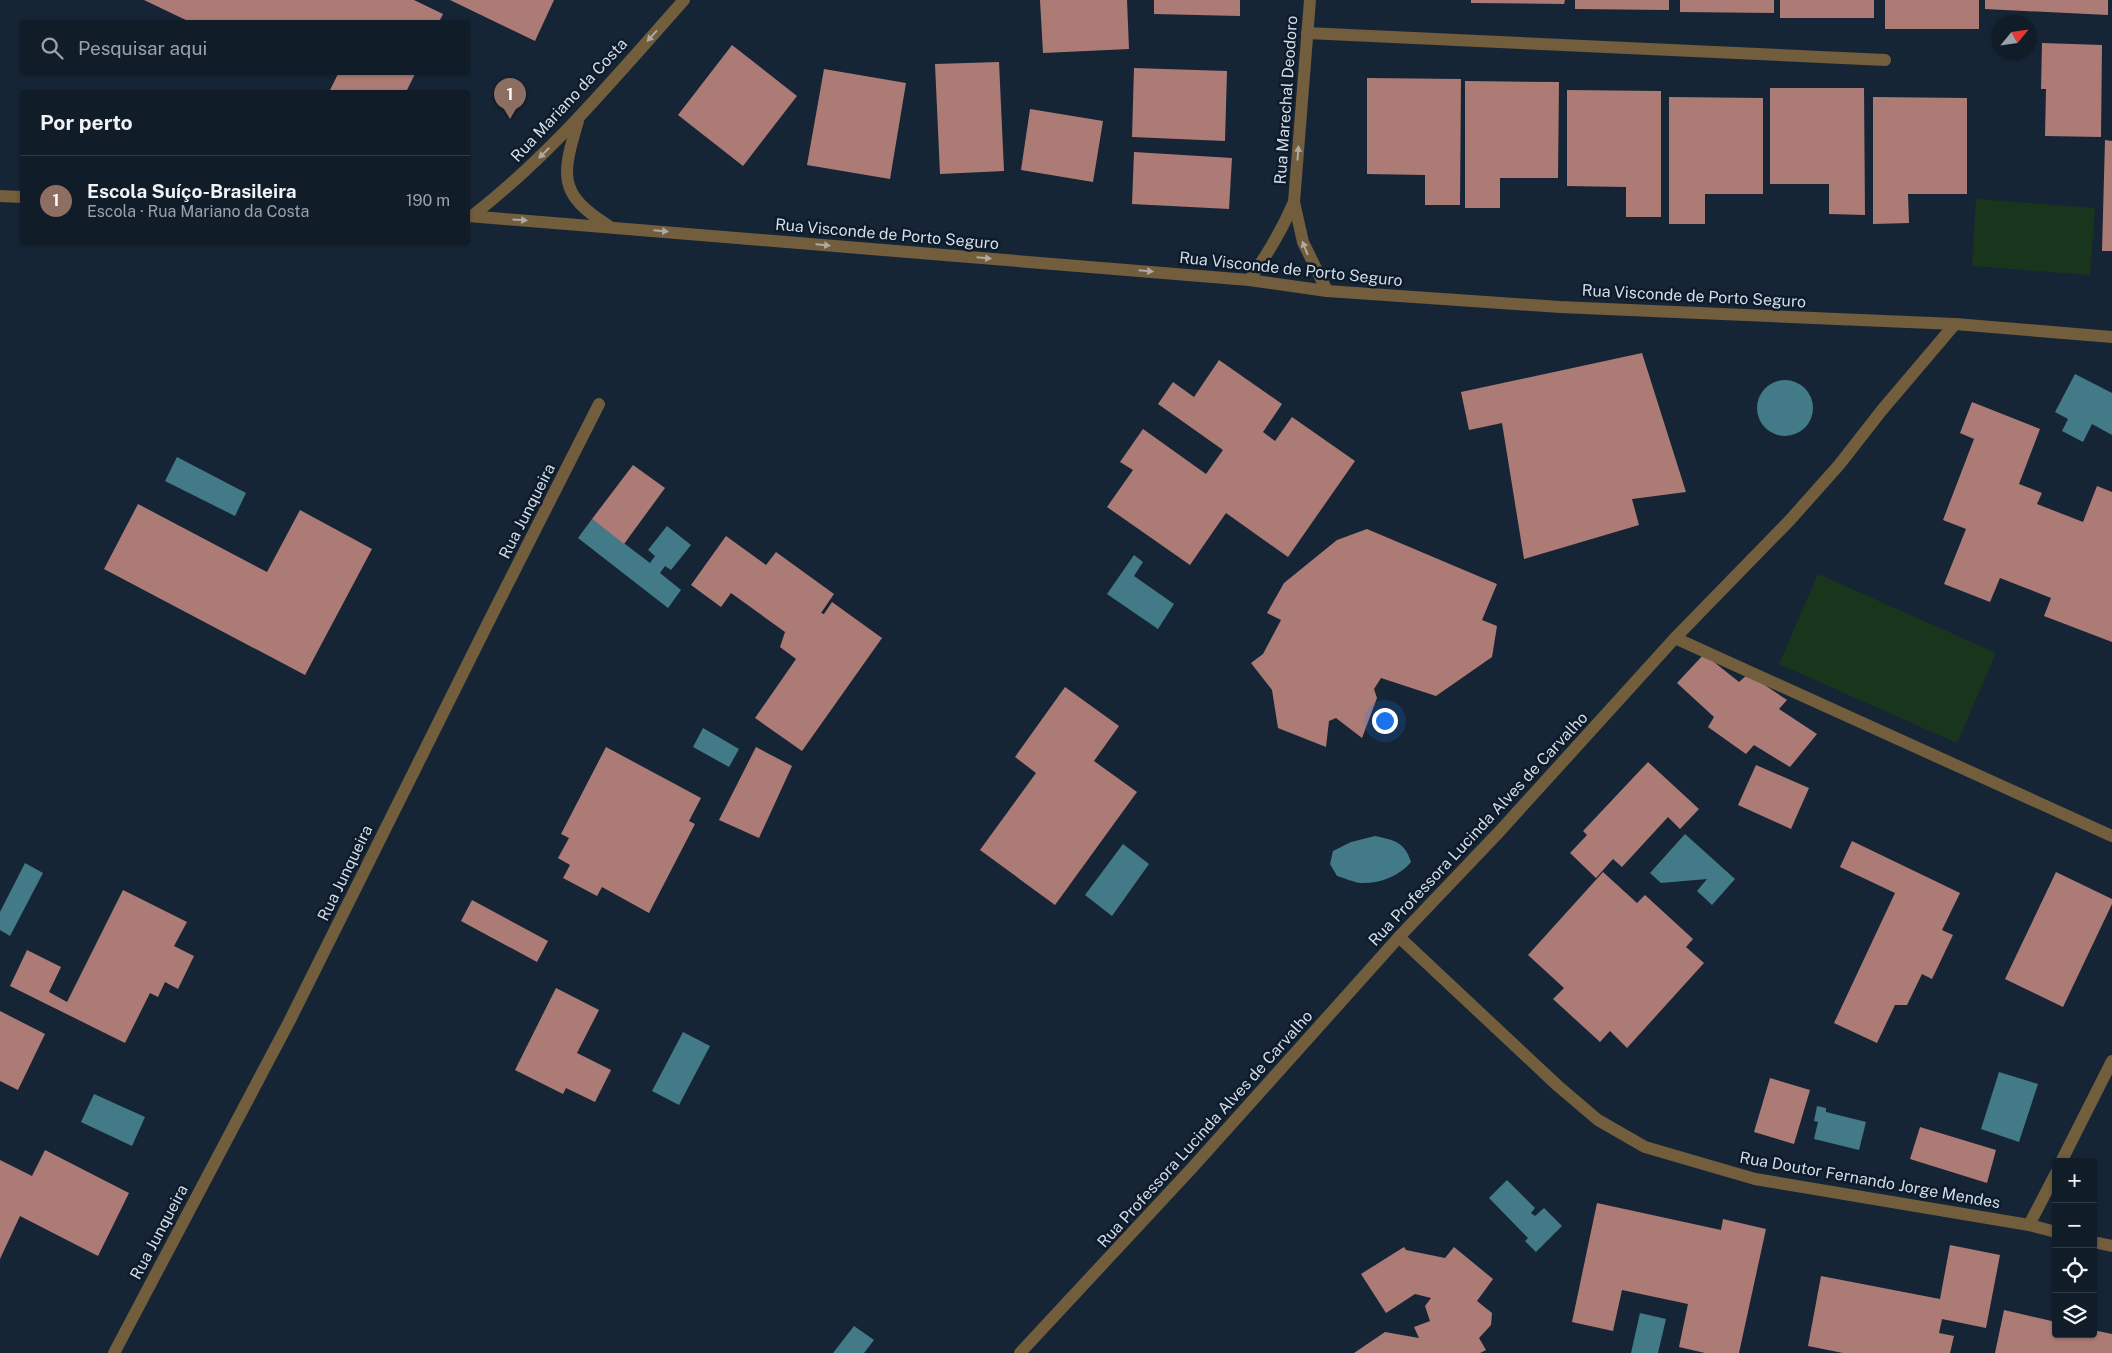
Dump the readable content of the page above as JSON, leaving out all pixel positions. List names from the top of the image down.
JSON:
{
  "streets": {
    "street": [
      "Rua Mariano da Costa",
      "Rua Marechal Deodoro",
      "Rua Visconde de Porto Seguro",
      "Rua Junqueira",
      "Rua Professora Lucinda Alves de Carvalho",
      "Rua Doutor Fernando Jorge Mendes"
    ]
  },
  "crossings": [
    ["Rua Mariano da Costa", "Rua Visconde de Porto Seguro"],
    ["Rua Marechal Deodoro", "Rua Visconde de Porto Seguro"],
    ["Rua Visconde de Porto Seguro", "Rua Professora Lucinda Alves de Carvalho"],
    ["Rua Professora Lucinda Alves de Carvalho", "Rua Doutor Fernando Jorge Mendes"]
  ],
  "one_way": ["Rua Mariano da Costa", "Rua Marechal Deodoro", "Rua Visconde de Porto Seguro"],
  "north": "top right",
  "page": {
    "search": "Pesquisar aqui",
    "pins": "1",
    "heading": "Por perto",
    "list": [
      {
        "mark": "1",
        "name": "Escola Suíço-Brasileira",
        "note": "Escola · Rua Mariano da Costa",
        "value": "190 m"
      }
    ],
    "map_buttons": ["+", "−"]
  }
}
